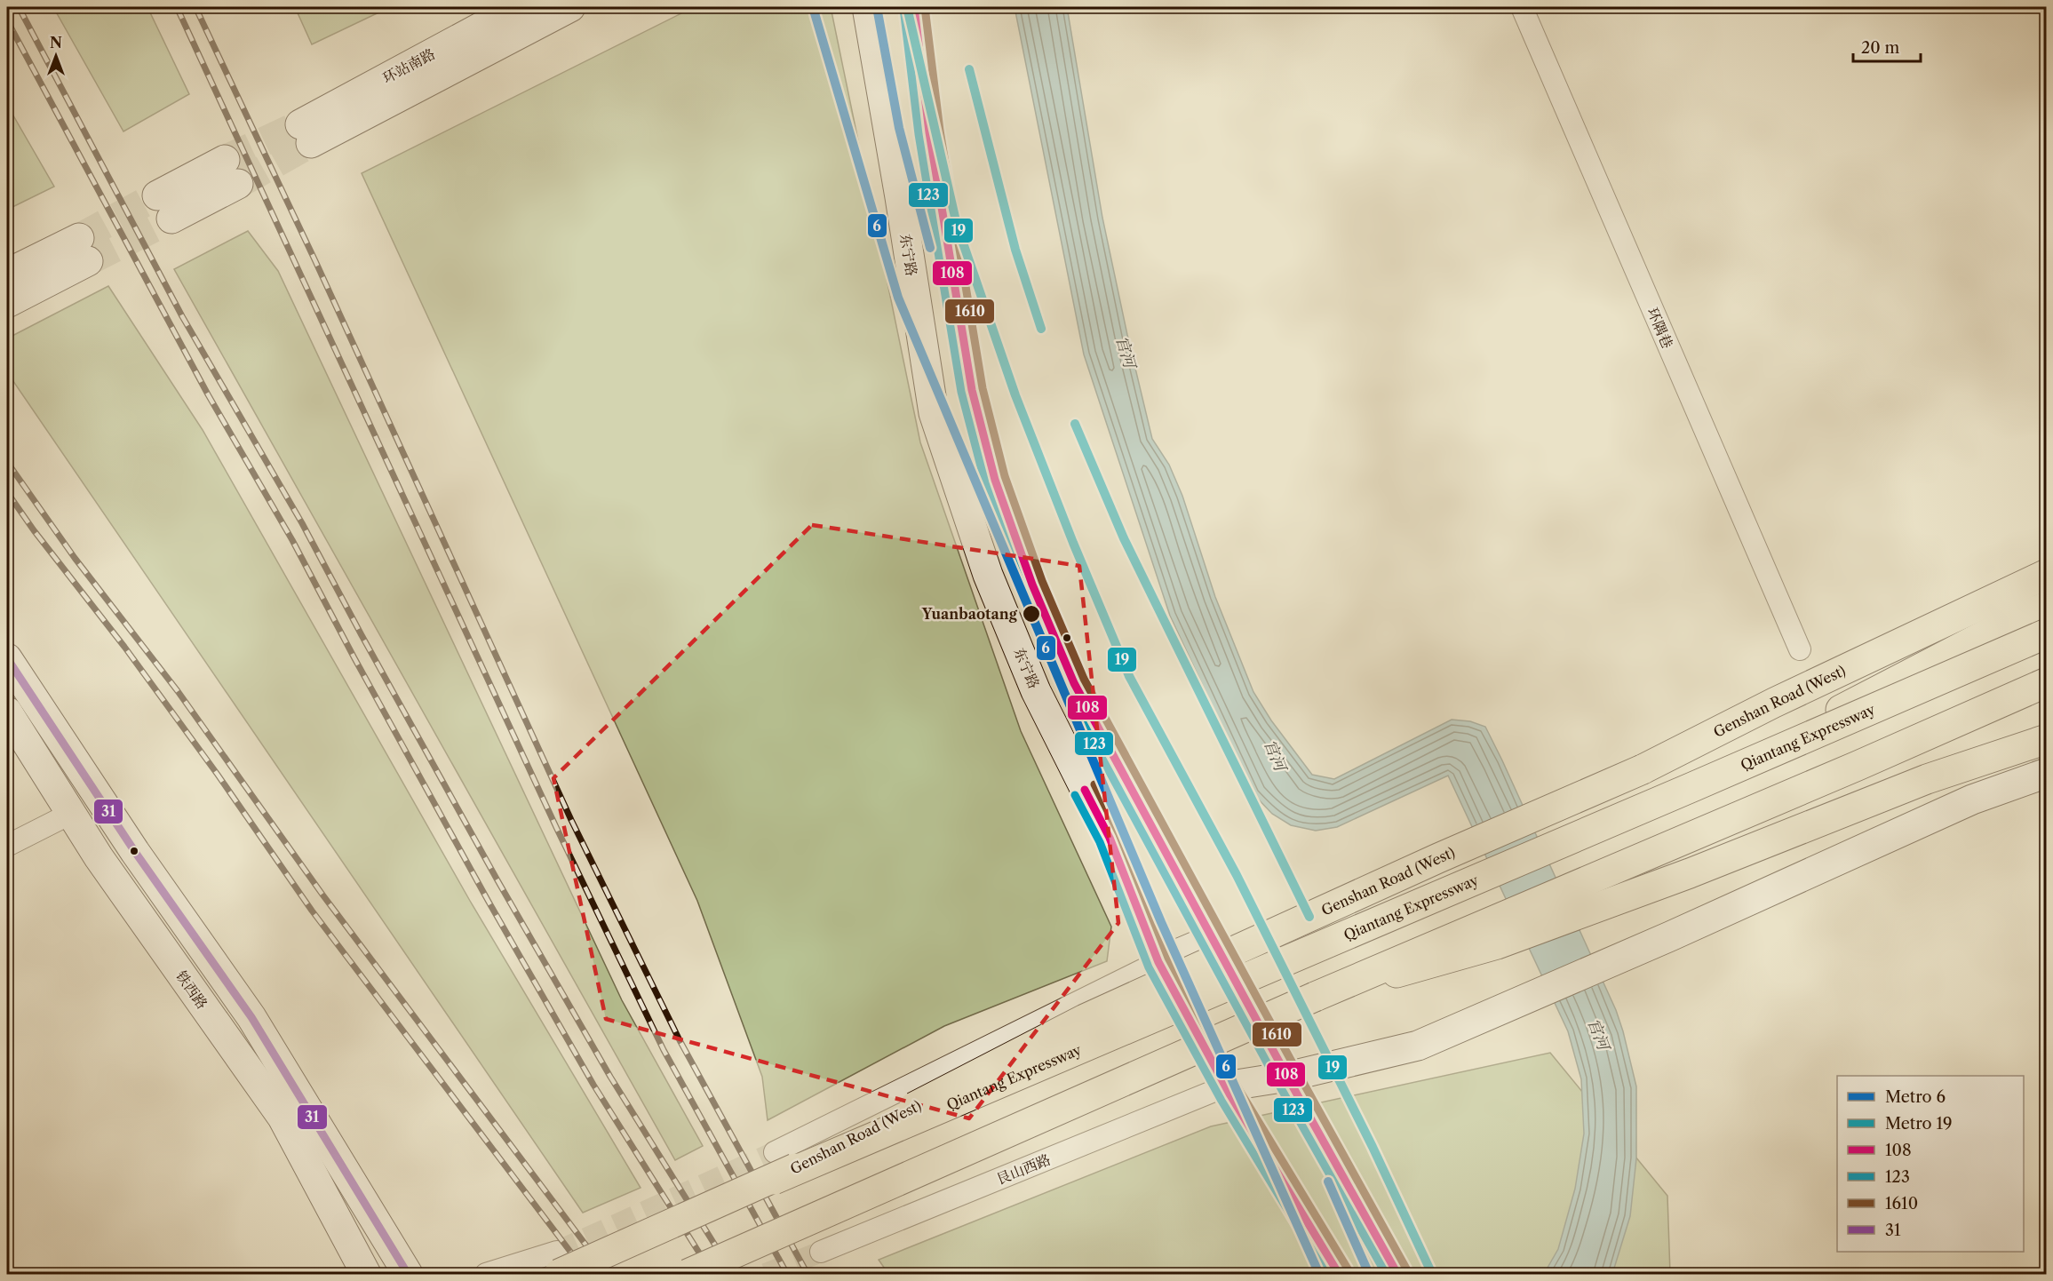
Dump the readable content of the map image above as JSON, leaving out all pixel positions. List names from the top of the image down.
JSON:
{
  "streets": {
    "main road": [
      "环站南路",
      "东宁路",
      "Genshan Road (West)",
      "Qiantang Expressway",
      "铁西路"
    ],
    "street": ["环隅巷", "艮山西路"]
  },
  "crossings": [
    ["东宁路", "艮山西路"],
    ["Genshan Road (West)", "Qiantang Expressway"]
  ],
  "water": ["官河"],
  "places": ["Yuanbaotang"],
  "lines": [
    "metro line 6",
    "metro line 19",
    "transit line 108",
    "transit line 1610",
    "transit line 123",
    "transit line 31"
  ],
  "legend": [
    "Metro 6",
    "Metro 19",
    "108",
    "123",
    "1610",
    "31"
  ],
  "scale_bar": "20 m",
  "north": "top"
}
